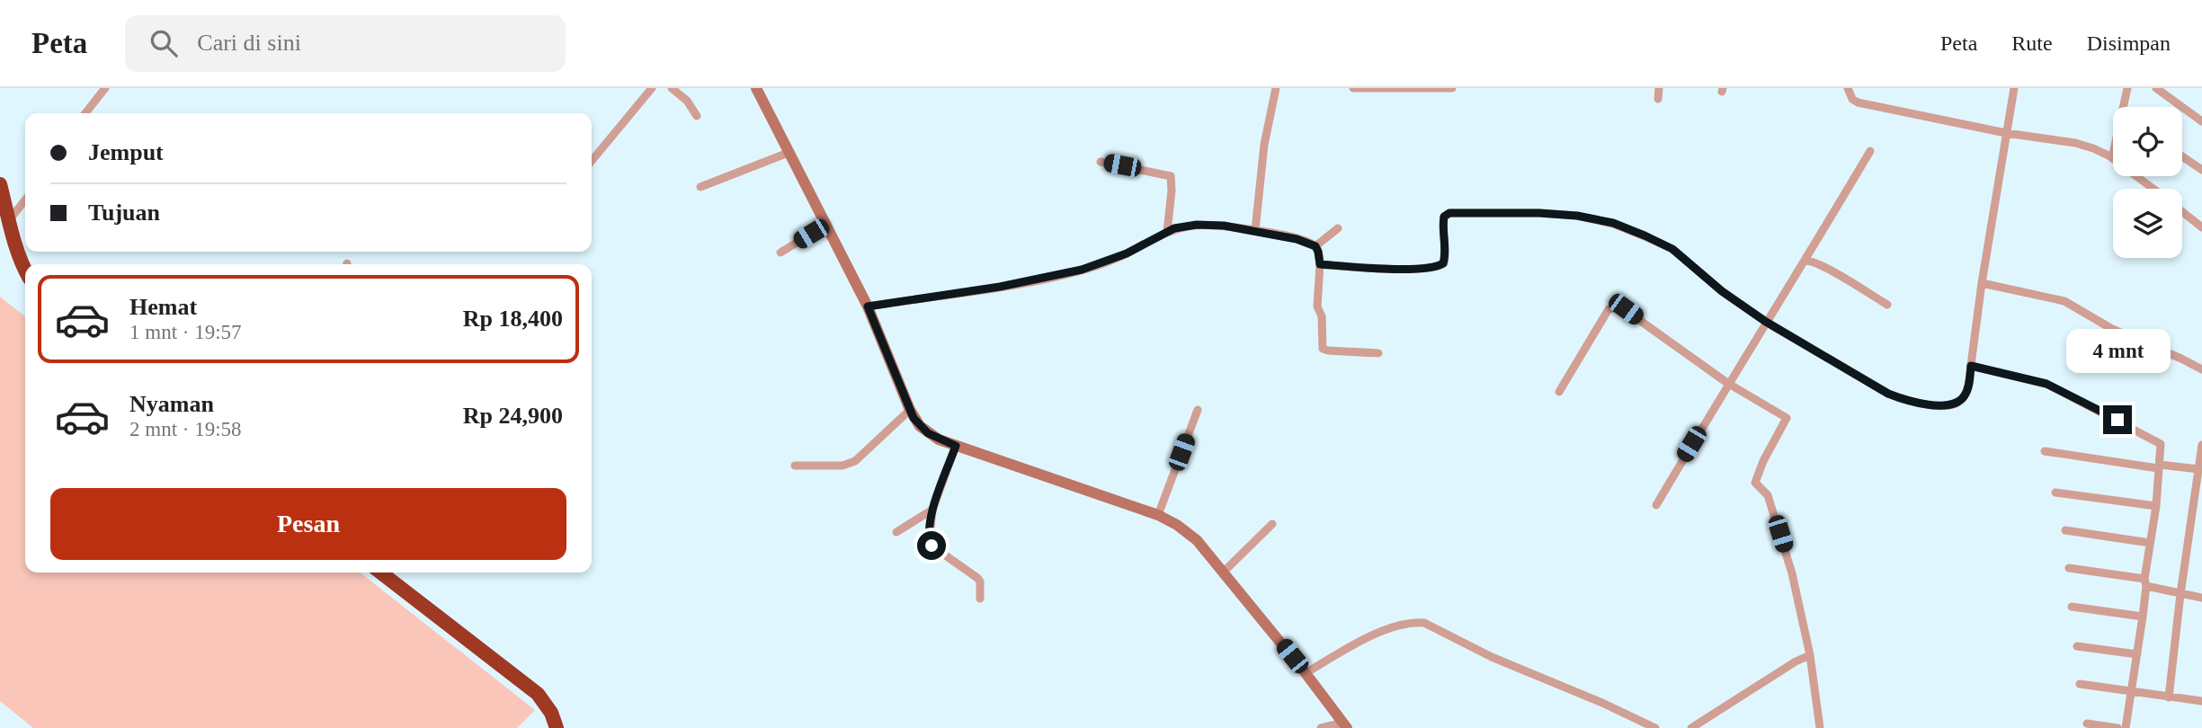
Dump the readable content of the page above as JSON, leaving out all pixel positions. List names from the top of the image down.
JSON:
{
  "page": {
    "header": "Peta",
    "search": "Cari di sini",
    "nav": ["Peta", "Rute", "Disimpan"],
    "banner": ["Jemput", "Tujuan"],
    "list": [
      {
        "name": "Hemat",
        "note": "1 mnt · 19:57",
        "value": "Rp 18,400"
      },
      {
        "name": "Nyaman",
        "note": "2 mnt · 19:58",
        "value": "Rp 24,900"
      }
    ],
    "bubble": "4 mnt",
    "buttons": "Pesan"
  }
}
